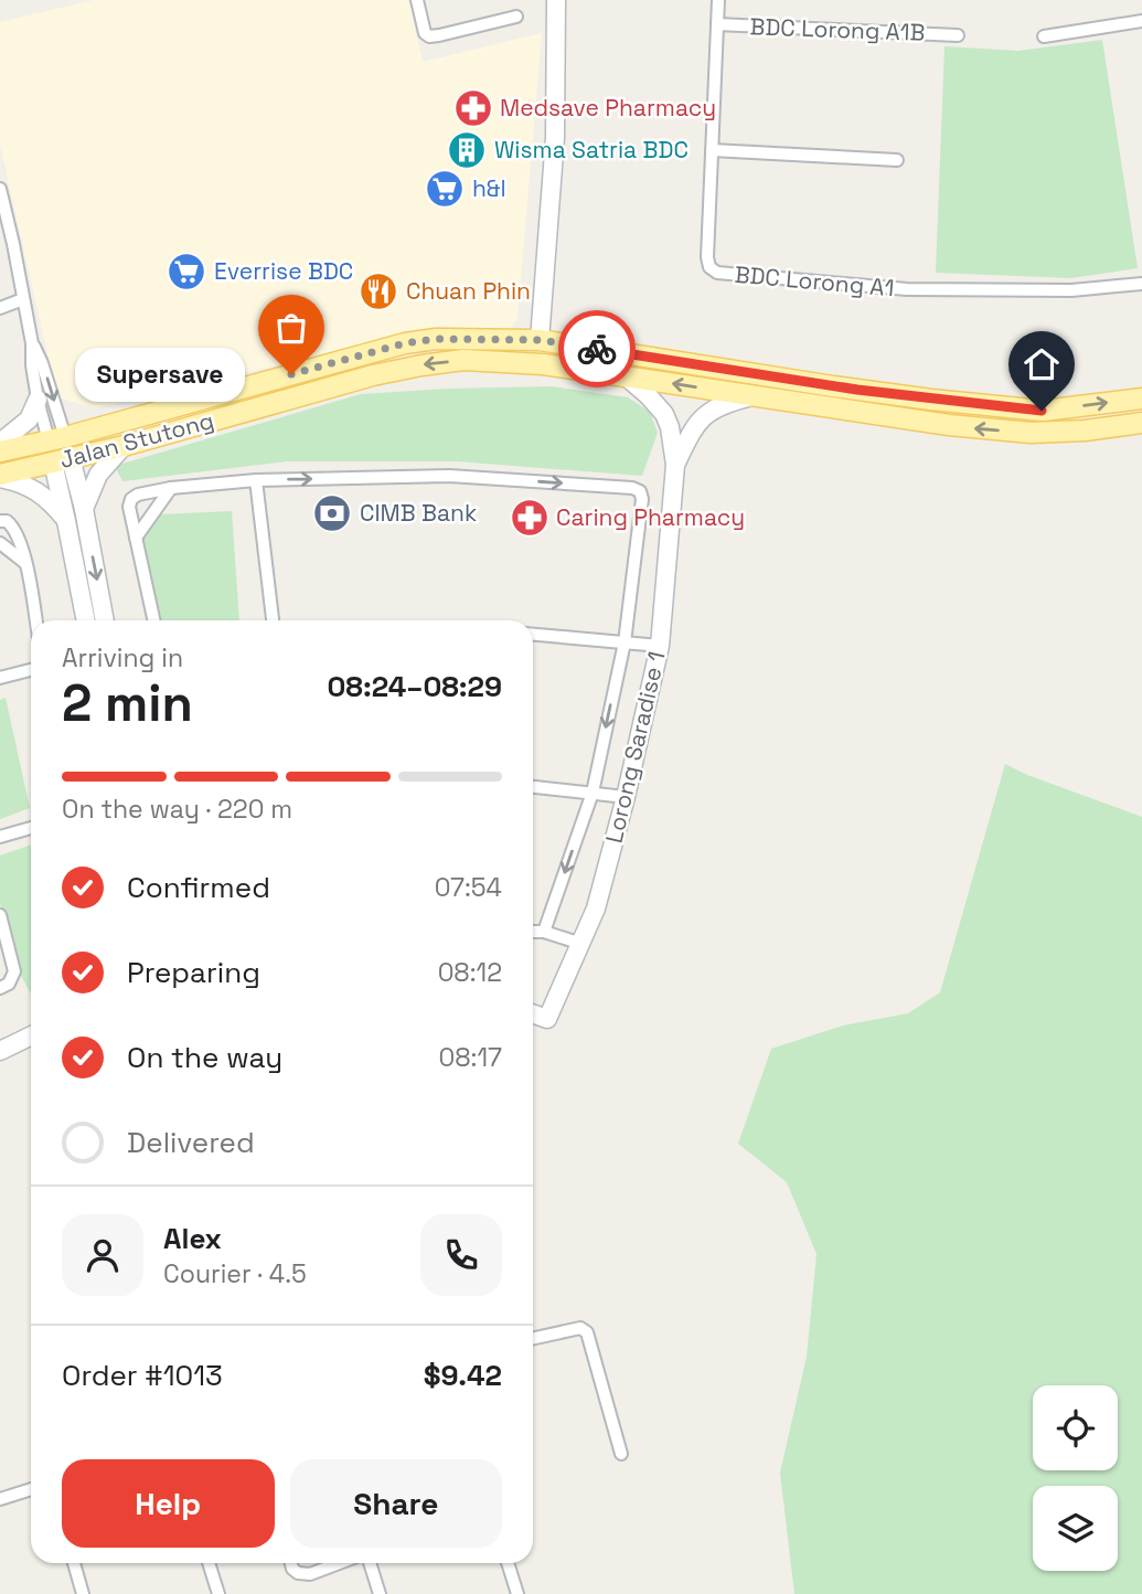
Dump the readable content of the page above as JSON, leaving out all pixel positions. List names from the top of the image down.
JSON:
{
  "streets": {
    "main road": ["Jalan Stutong"],
    "street": ["BDC Lorong A1B", "BDC Lorong A1", "Lorong Saradise 1"]
  },
  "crossings": [
    ["BDC Lorong A1B", "BDC Lorong A1"]
  ],
  "places": {
    "pharmacy": ["Medsave Pharmacy", "Caring Pharmacy"],
    "building": ["Wisma Satria BDC"],
    "supermarket": ["h&l", "Everrise BDC"],
    "restaurant": ["Chuan Phin"],
    "other": ["Supersave"],
    "bank": ["CIMB Bank"]
  },
  "page": {
    "bubble": "Supersave",
    "heading": ["2 min", "Arriving in", "08:24–08:29"],
    "panel": [
      "Alex",
      "Courier · 4.5",
      "Order #1013",
      "$9.42"
    ],
    "bar": "On the way · 220 m",
    "list": [
      ["Confirmed", "07:54"],
      ["Preparing", "08:12"],
      ["On the way", "08:17"],
      "Delivered"
    ],
    "buttons": ["Help", "Share"]
  }
}
